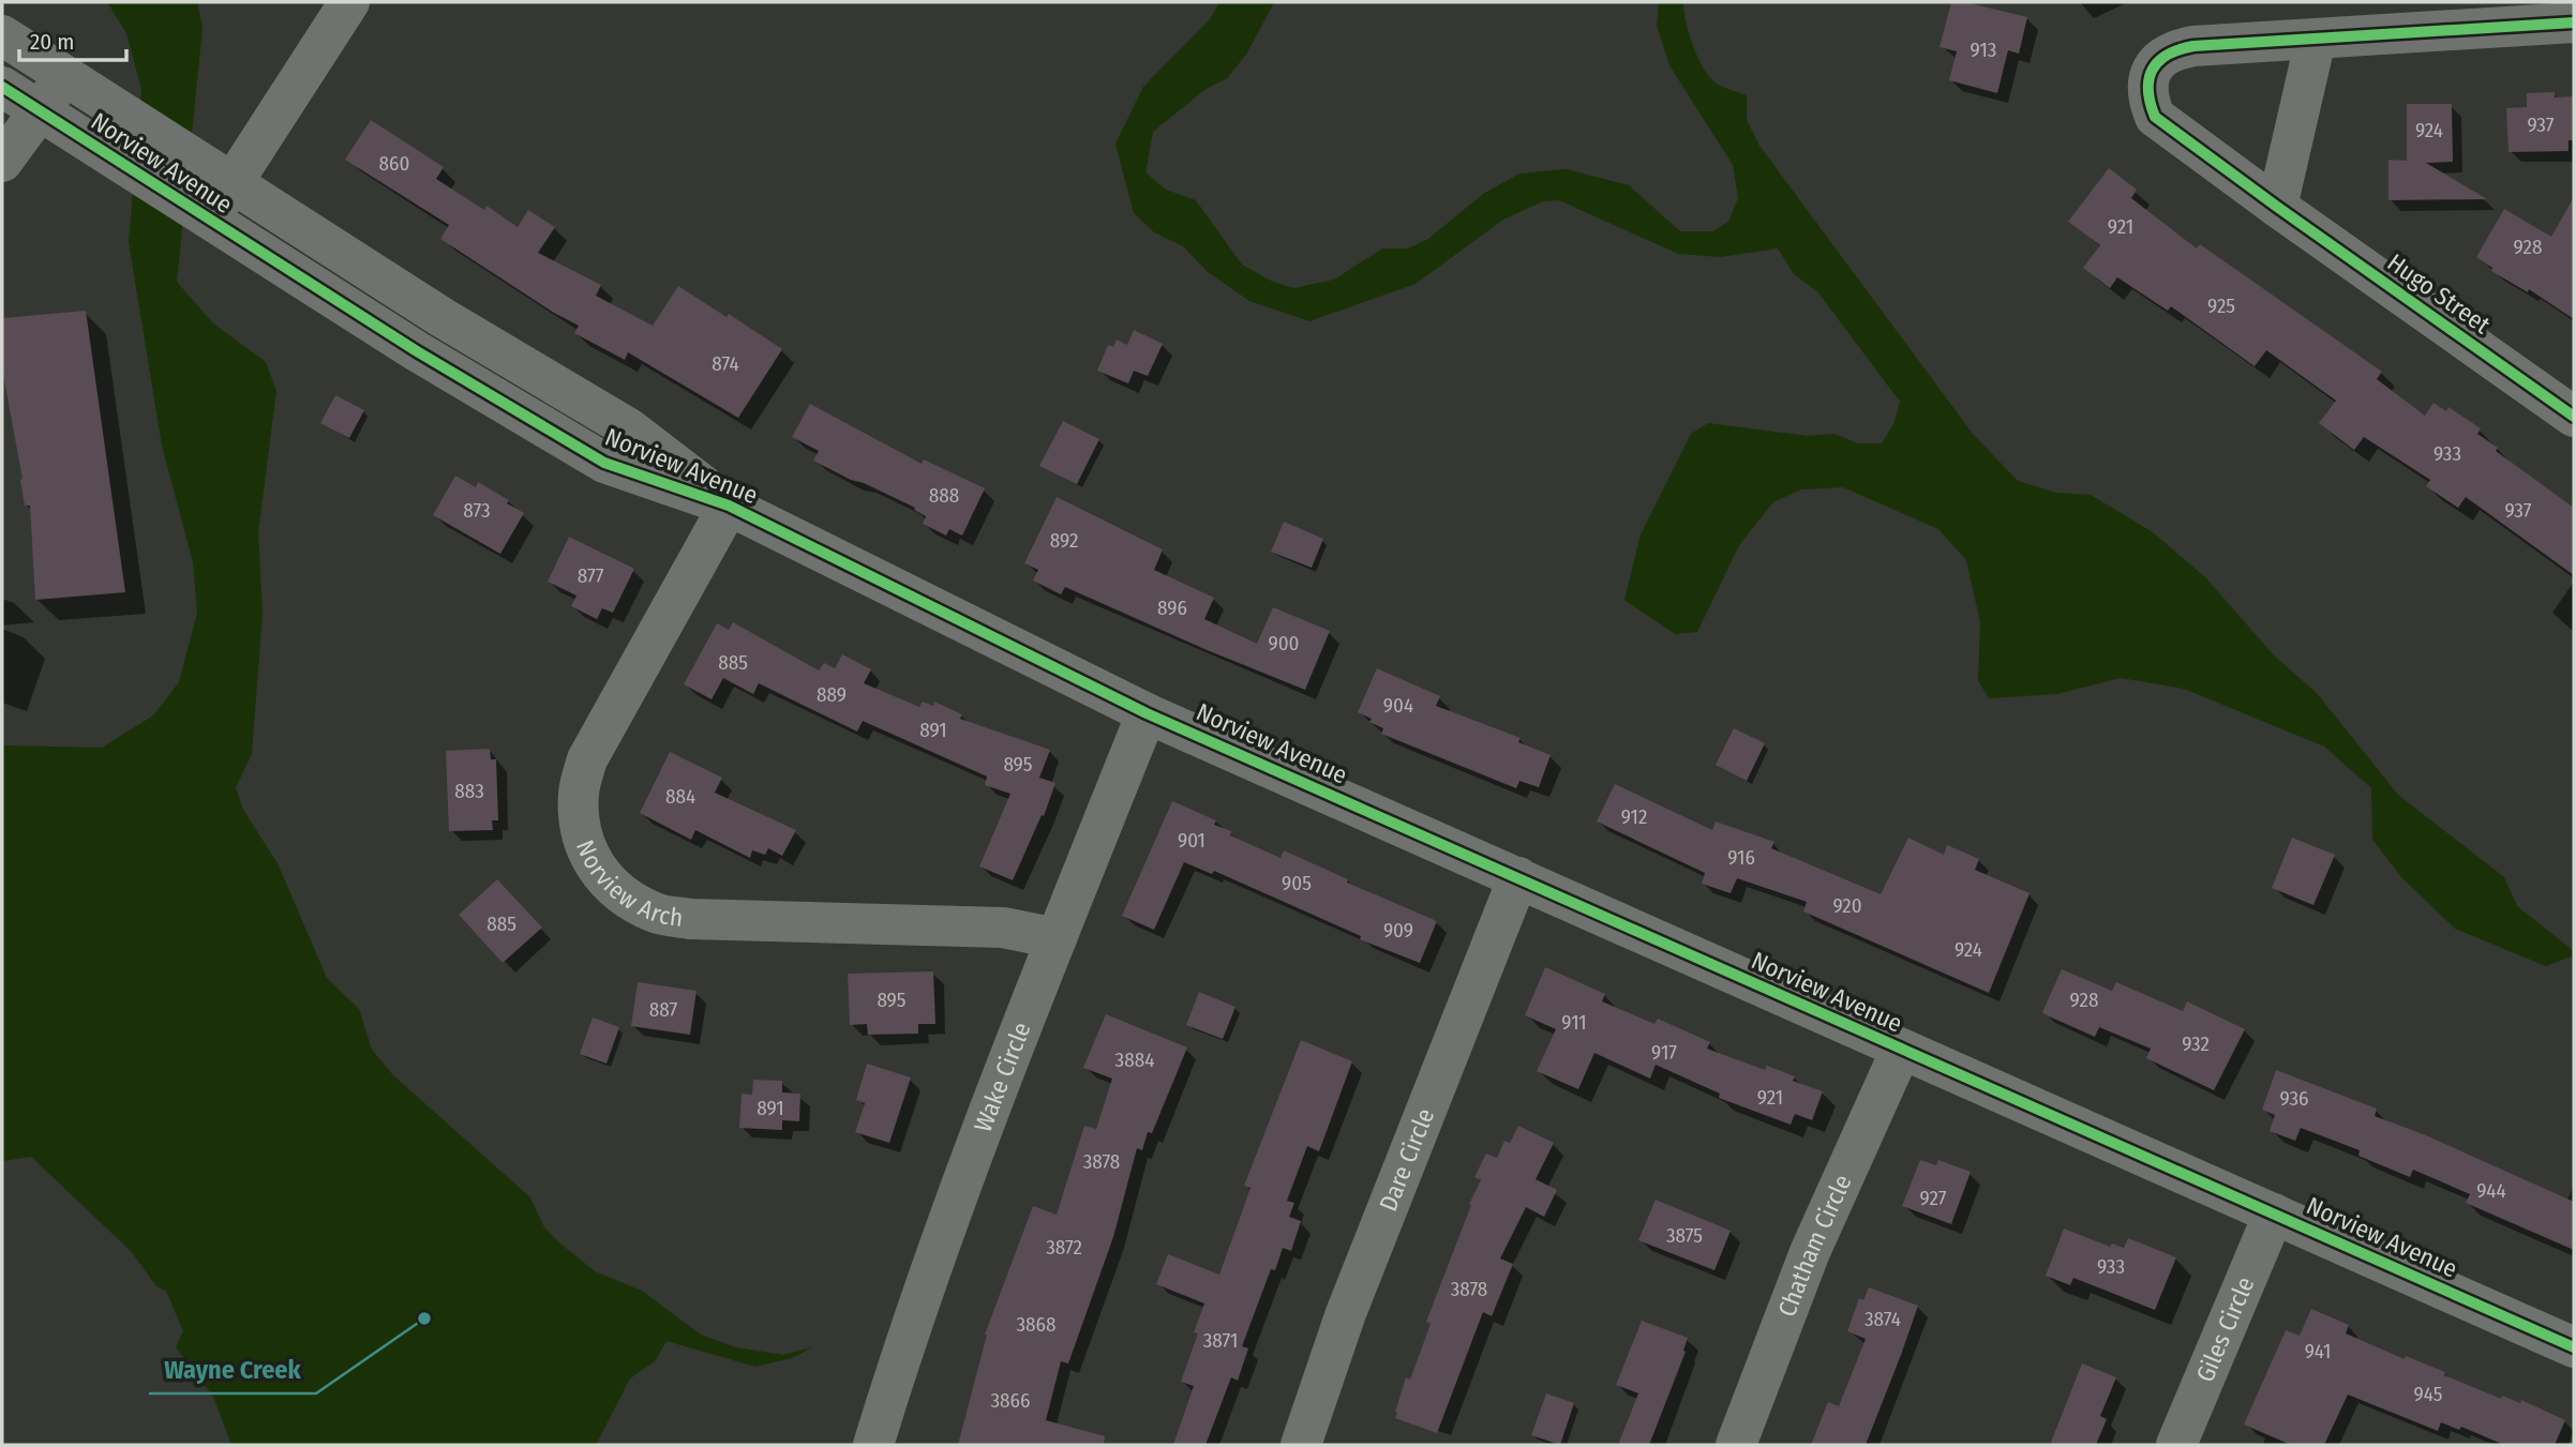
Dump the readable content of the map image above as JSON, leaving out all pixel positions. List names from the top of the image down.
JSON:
{
  "streets": {
    "street": [
      "Norview Avenue",
      "Hugo Street",
      "Norview Arch",
      "Wake Circle",
      "Dare Circle",
      "Chatham Circle",
      "Giles Circle"
    ]
  },
  "crossings": [
    ["Norview Avenue", "Norview Arch"],
    ["Norview Avenue", "Wake Circle"],
    ["Norview Avenue", "Dare Circle"],
    ["Norview Avenue", "Chatham Circle"],
    ["Norview Avenue", "Giles Circle"],
    ["Norview Arch", "Wake Circle"]
  ],
  "places": ["Wayne Creek"],
  "house_numbers": [
    "913",
    "937",
    "924",
    "860",
    "921",
    "928",
    "925",
    "874",
    "933",
    "888",
    "873",
    "937",
    "892",
    "877",
    "896",
    "900",
    "885",
    "889",
    "904",
    "891",
    "895",
    "883",
    "884",
    "912",
    "901",
    "916",
    "905",
    "920",
    "885",
    "909",
    "924",
    "895",
    "928",
    "887",
    "911",
    "932",
    "917",
    "3884",
    "921",
    "936",
    "891",
    "3878",
    "944",
    "927",
    "3875",
    "3872",
    "933",
    "3878",
    "3874",
    "3868",
    "3871",
    "941",
    "945",
    "3866"
  ],
  "scale_bar": "20 m"
}
